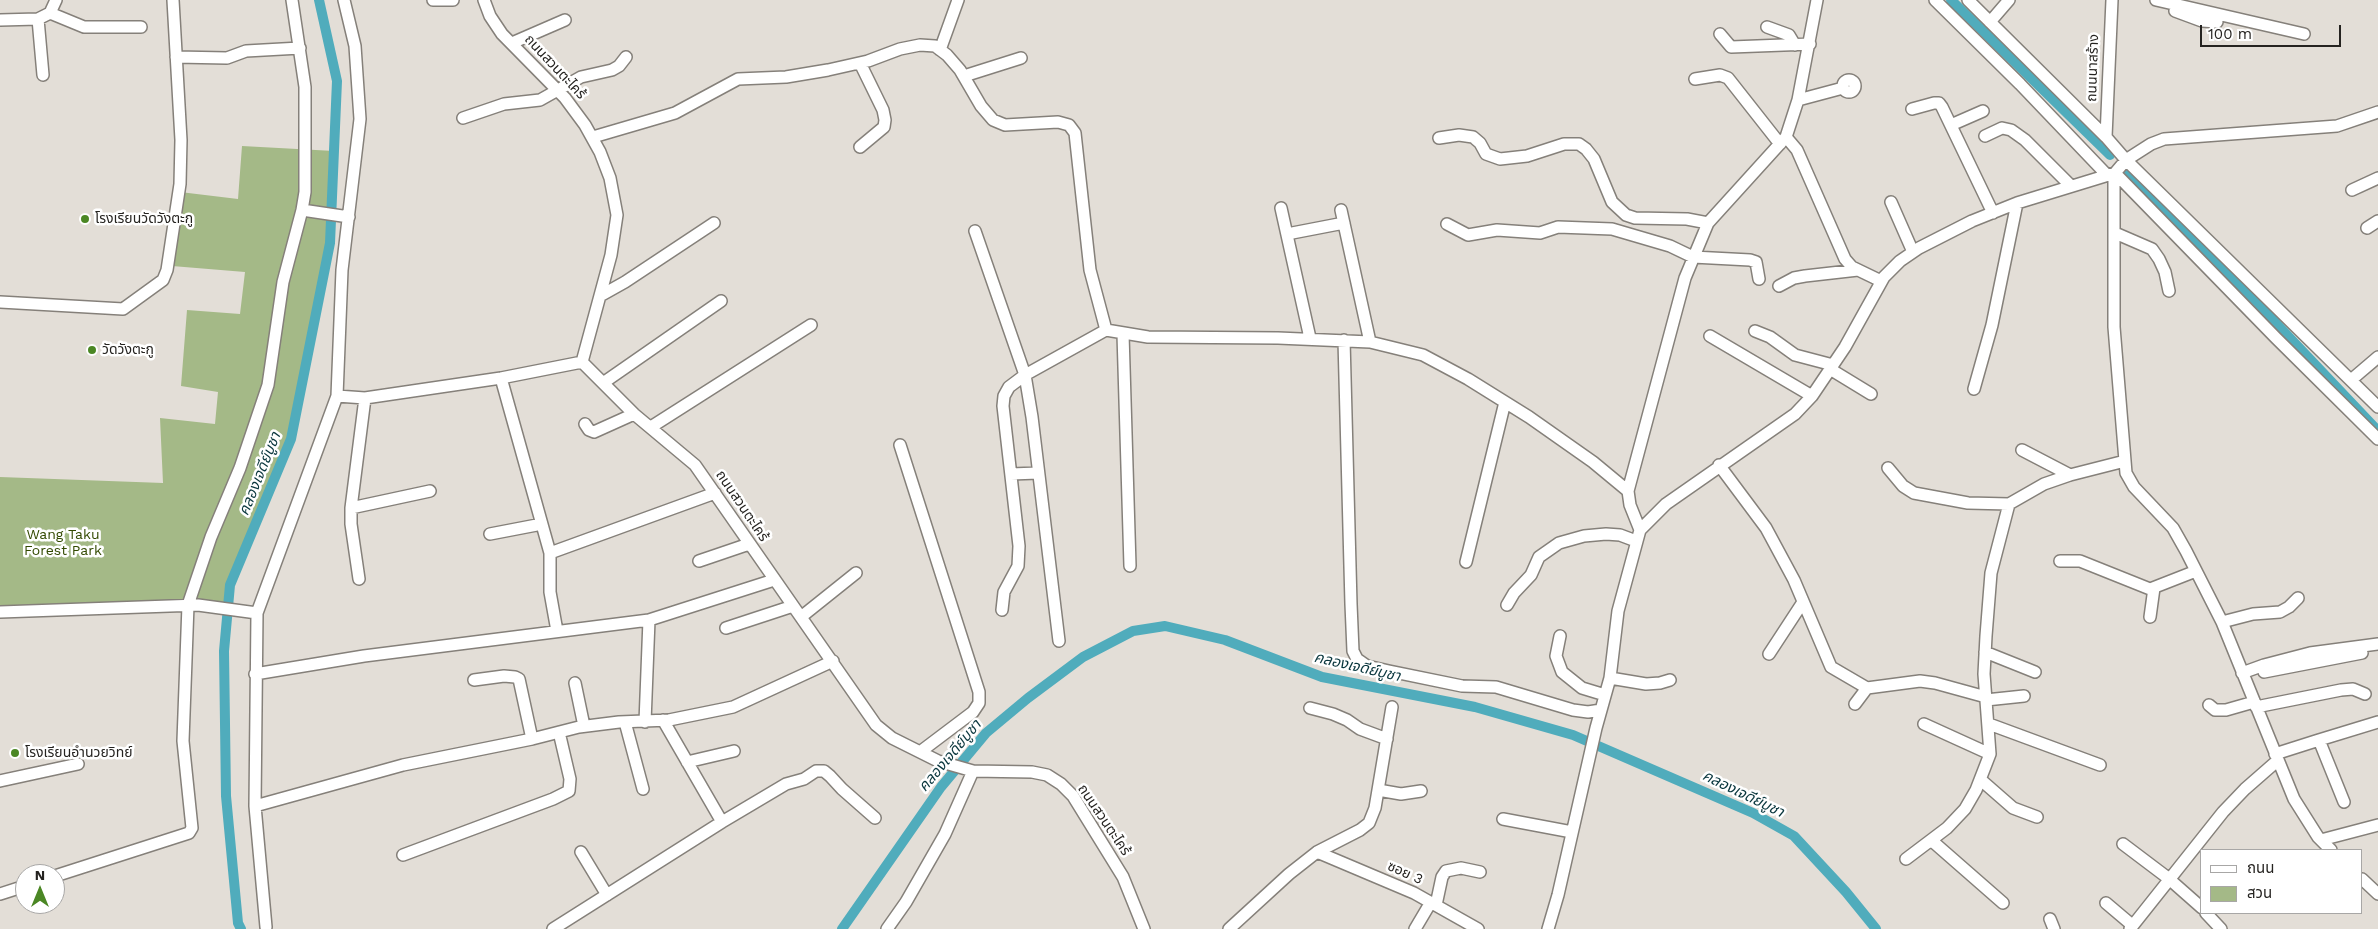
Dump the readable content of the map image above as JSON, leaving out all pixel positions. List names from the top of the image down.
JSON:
{
  "streets": {
    "street": ["ถนนสวนตะไคร้", "ถนนนาสร้าง", "ซอย 3"]
  },
  "water": ["คลองเจดีย์บูชา"],
  "parks": ["Wang Taku Forest Park"],
  "places": ["โรงเรียนวัดวังตะกู", "วัดวังตะกู", "โรงเรียนอำนวยวิทย์"],
  "legend": ["ถนน", "สวน"],
  "scale_bar": "100 m",
  "north": "top"
}
